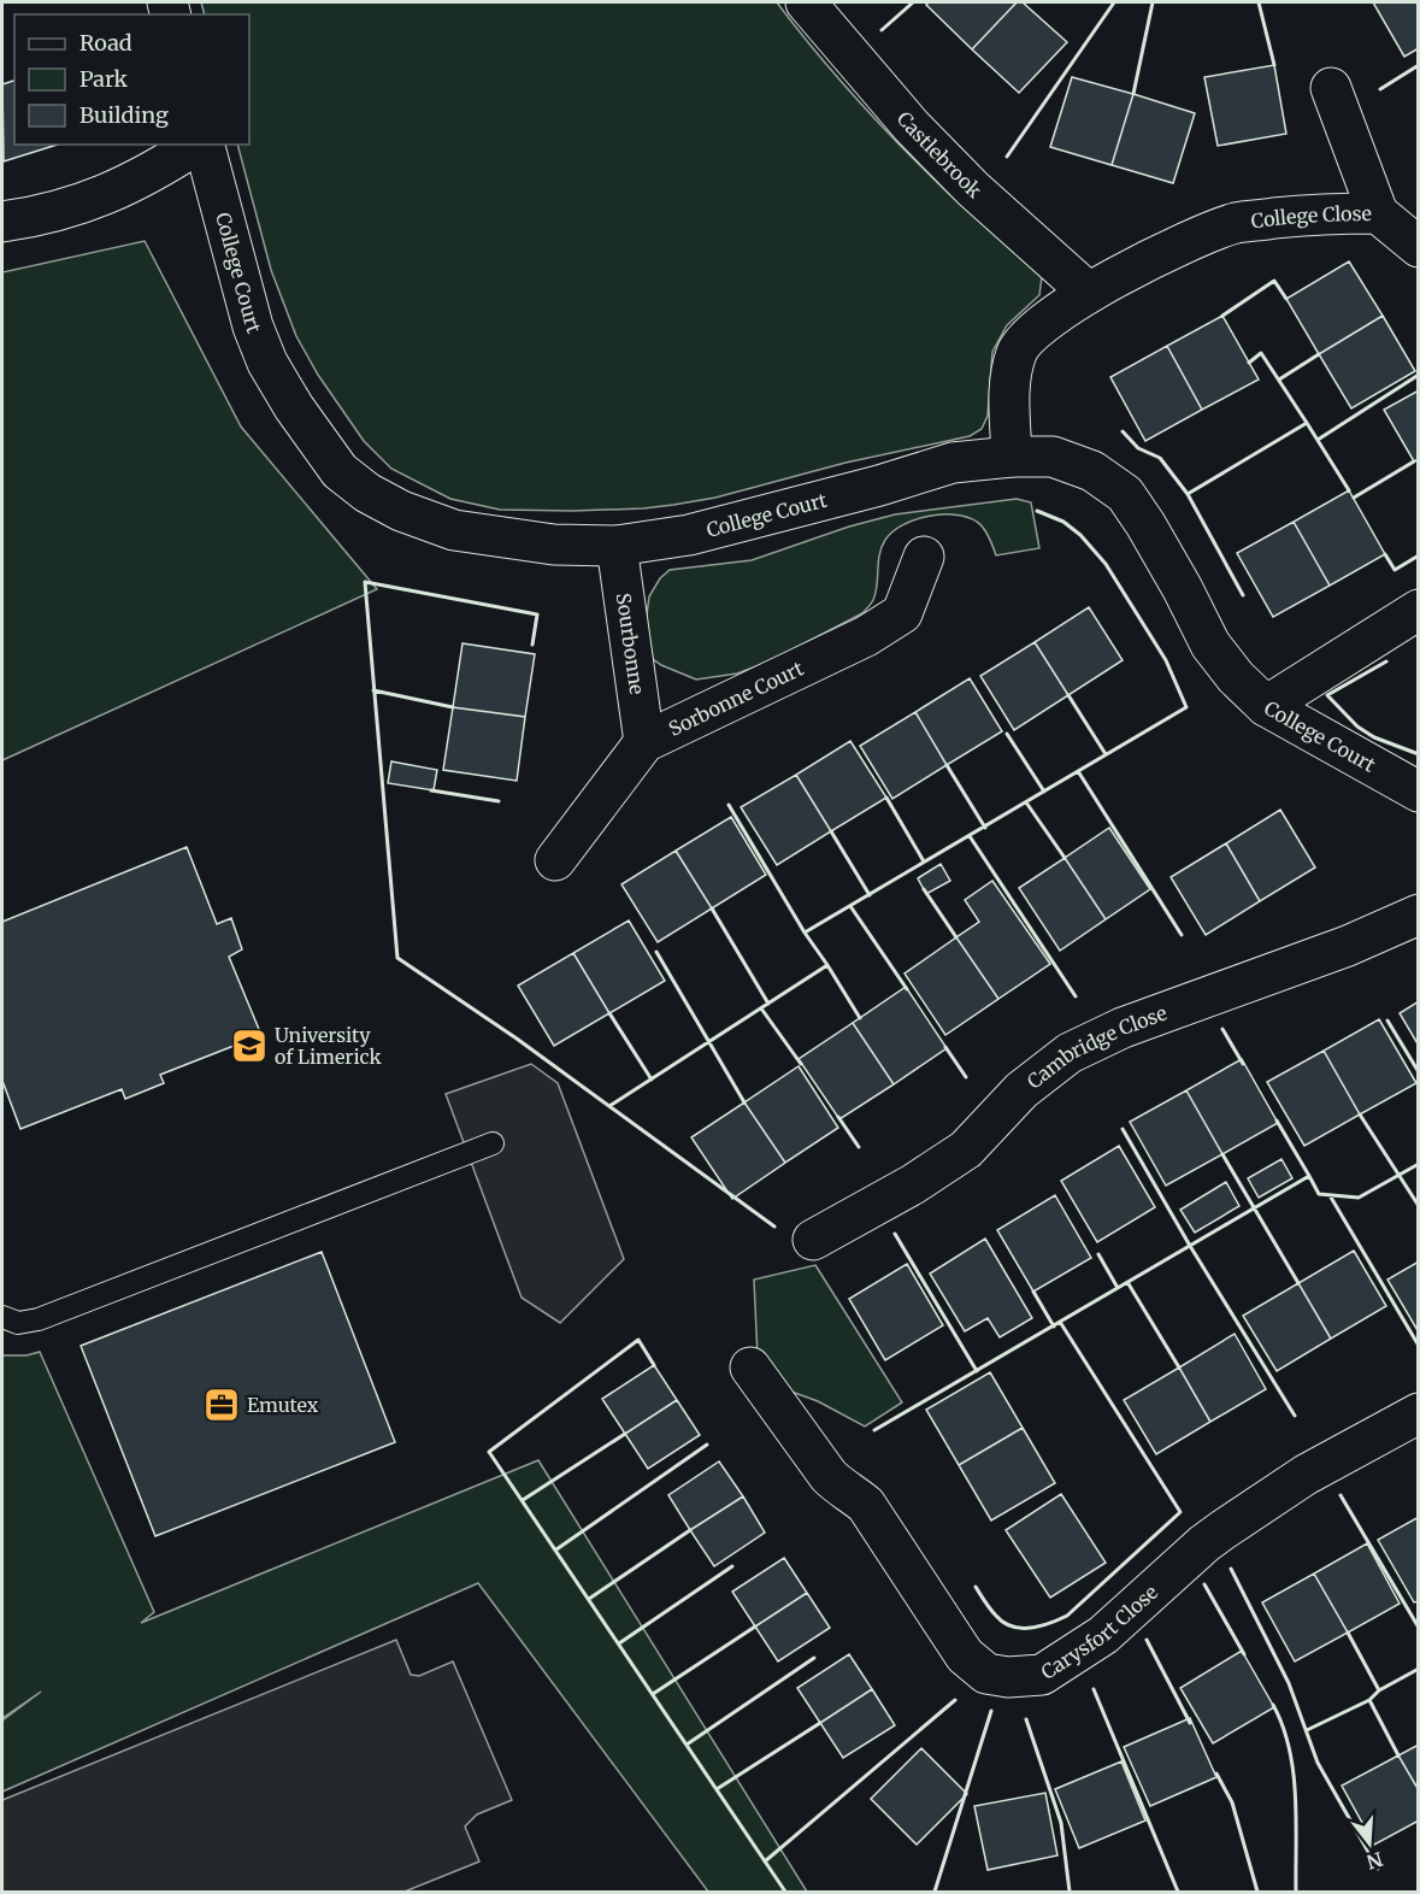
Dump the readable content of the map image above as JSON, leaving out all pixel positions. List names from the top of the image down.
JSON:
{
  "streets": {
    "street": [
      "Castlebrook",
      "College Close",
      "College Court",
      "Sourbonne",
      "Sorbonne Court",
      "Cambridge Close",
      "Carysfort Close"
    ]
  },
  "crossings": [
    ["Castlebrook", "College Close"],
    ["College Court", "Sourbonne"],
    ["Sourbonne", "Sorbonne Court"]
  ],
  "places": {
    "school or university": ["University of Limerick"],
    "office": ["Emutex"]
  },
  "legend": ["Road", "Park", "Building"],
  "north": "bottom"
}
